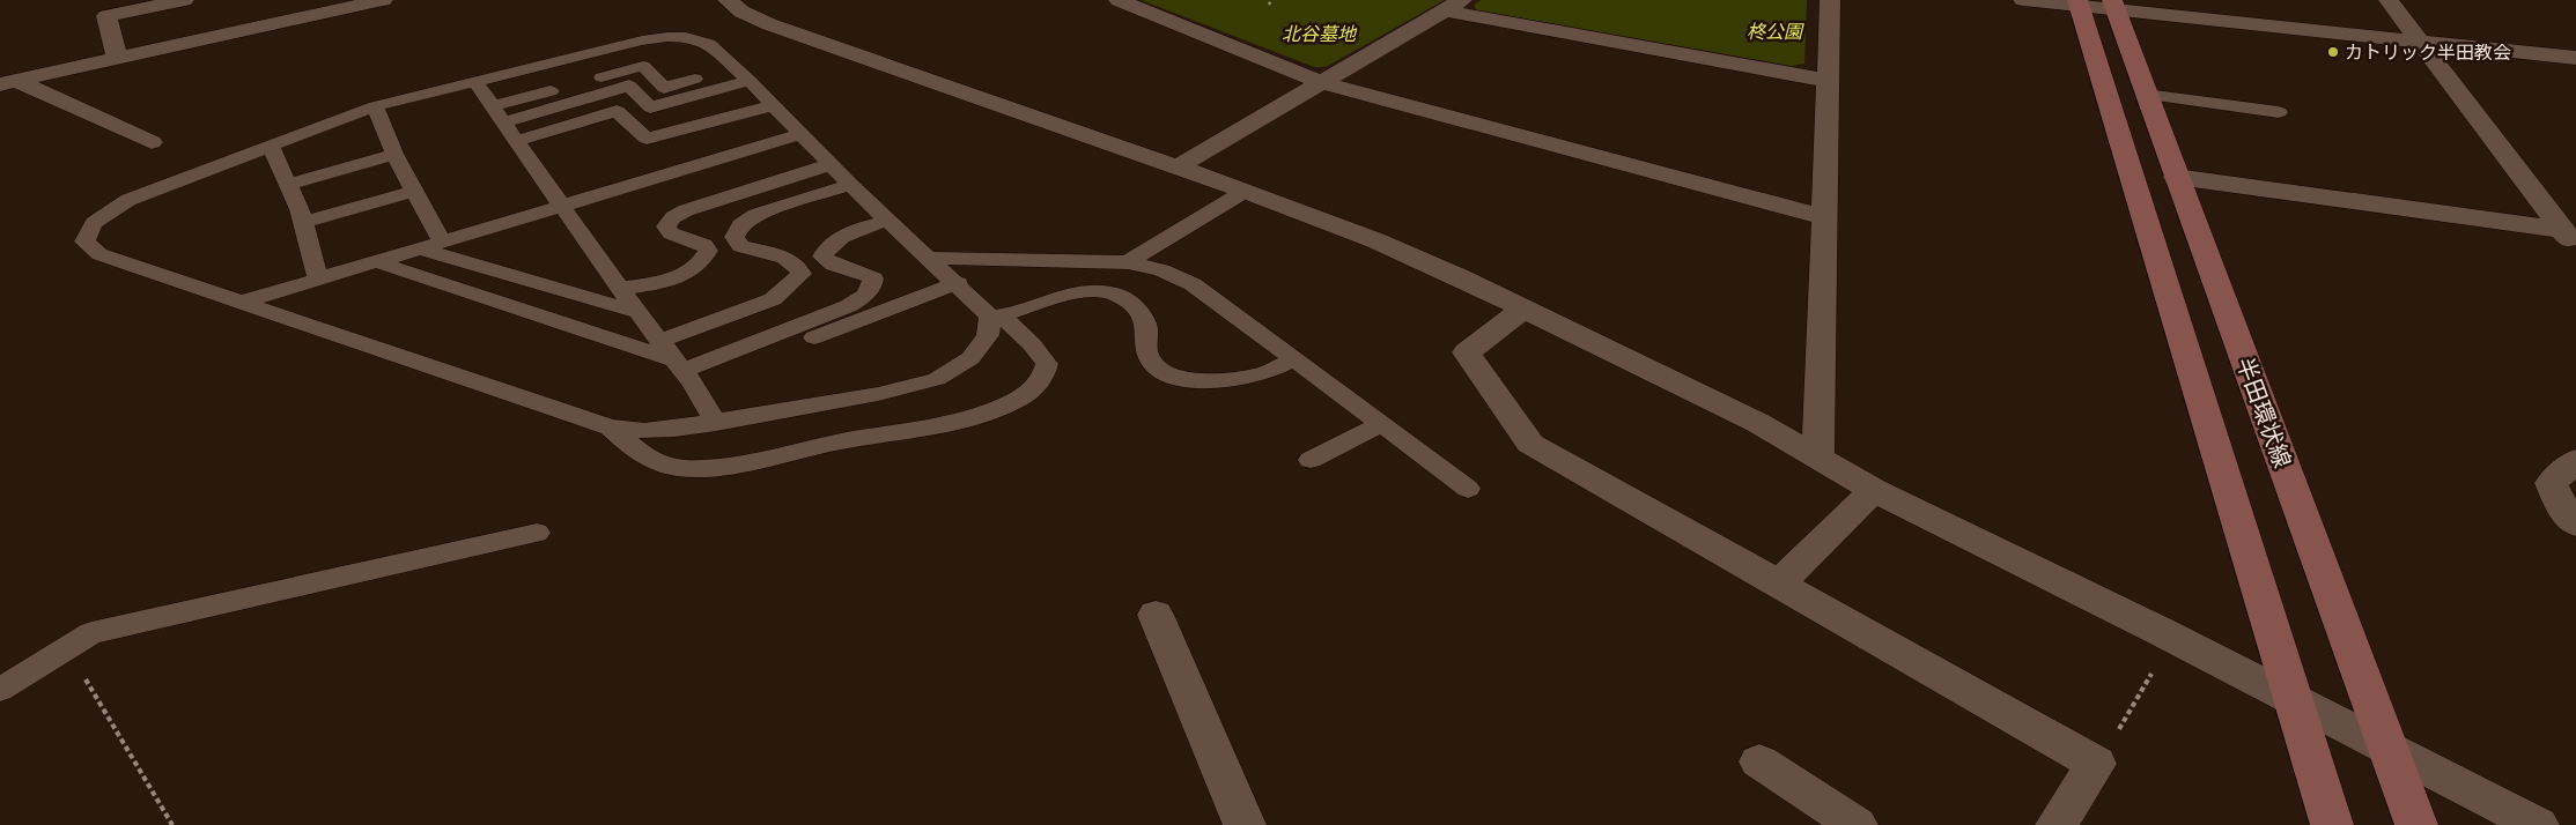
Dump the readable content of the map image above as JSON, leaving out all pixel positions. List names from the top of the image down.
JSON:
{
  "streets": {
    "main road": ["半田環状線"]
  },
  "parks": ["柊公園", "北谷墓地"],
  "places": ["カトリック半田教会"]
}
